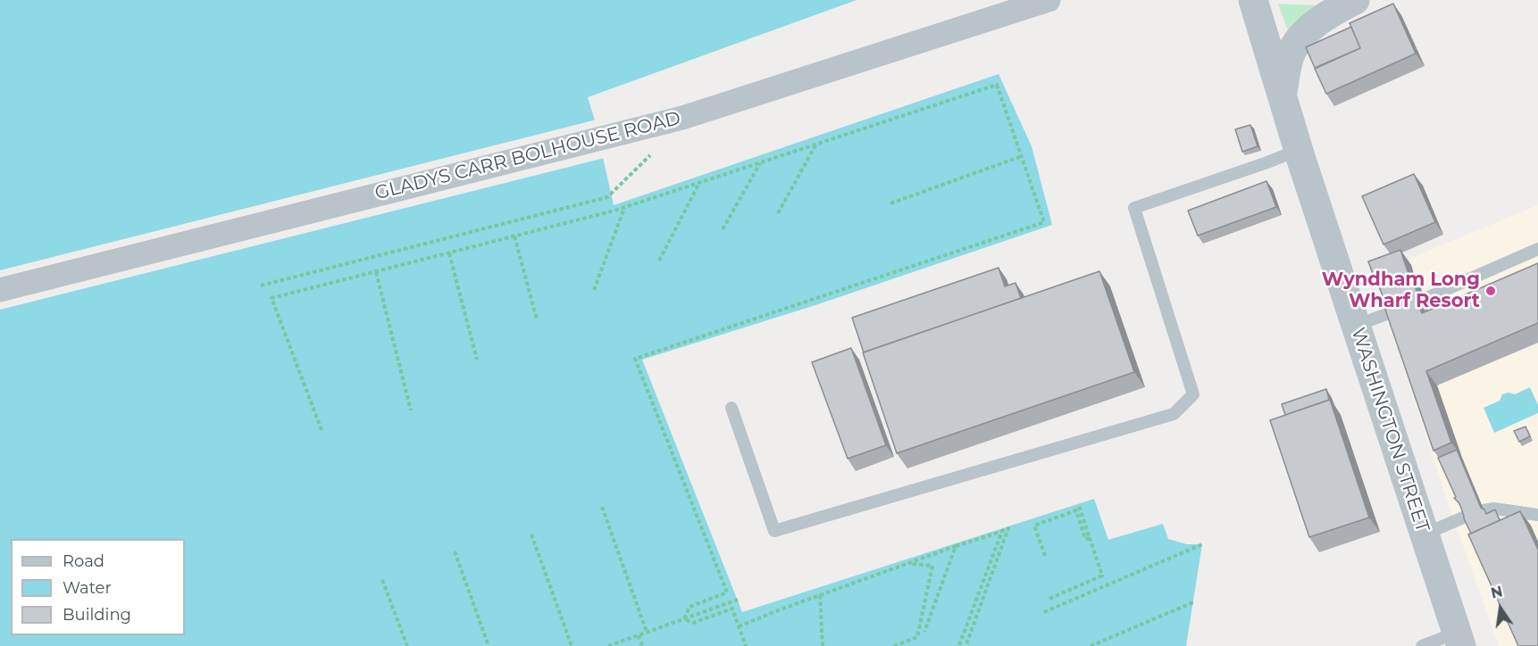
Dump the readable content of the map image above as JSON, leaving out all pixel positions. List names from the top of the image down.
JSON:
{
  "streets": {
    "street": ["GLADYS CARR BOLHOUSE ROAD", "WASHINGTON STREET"]
  },
  "places": ["Wyndham Long Wharf Resort"],
  "legend": ["Road", "Water", "Building"],
  "north": "top"
}
